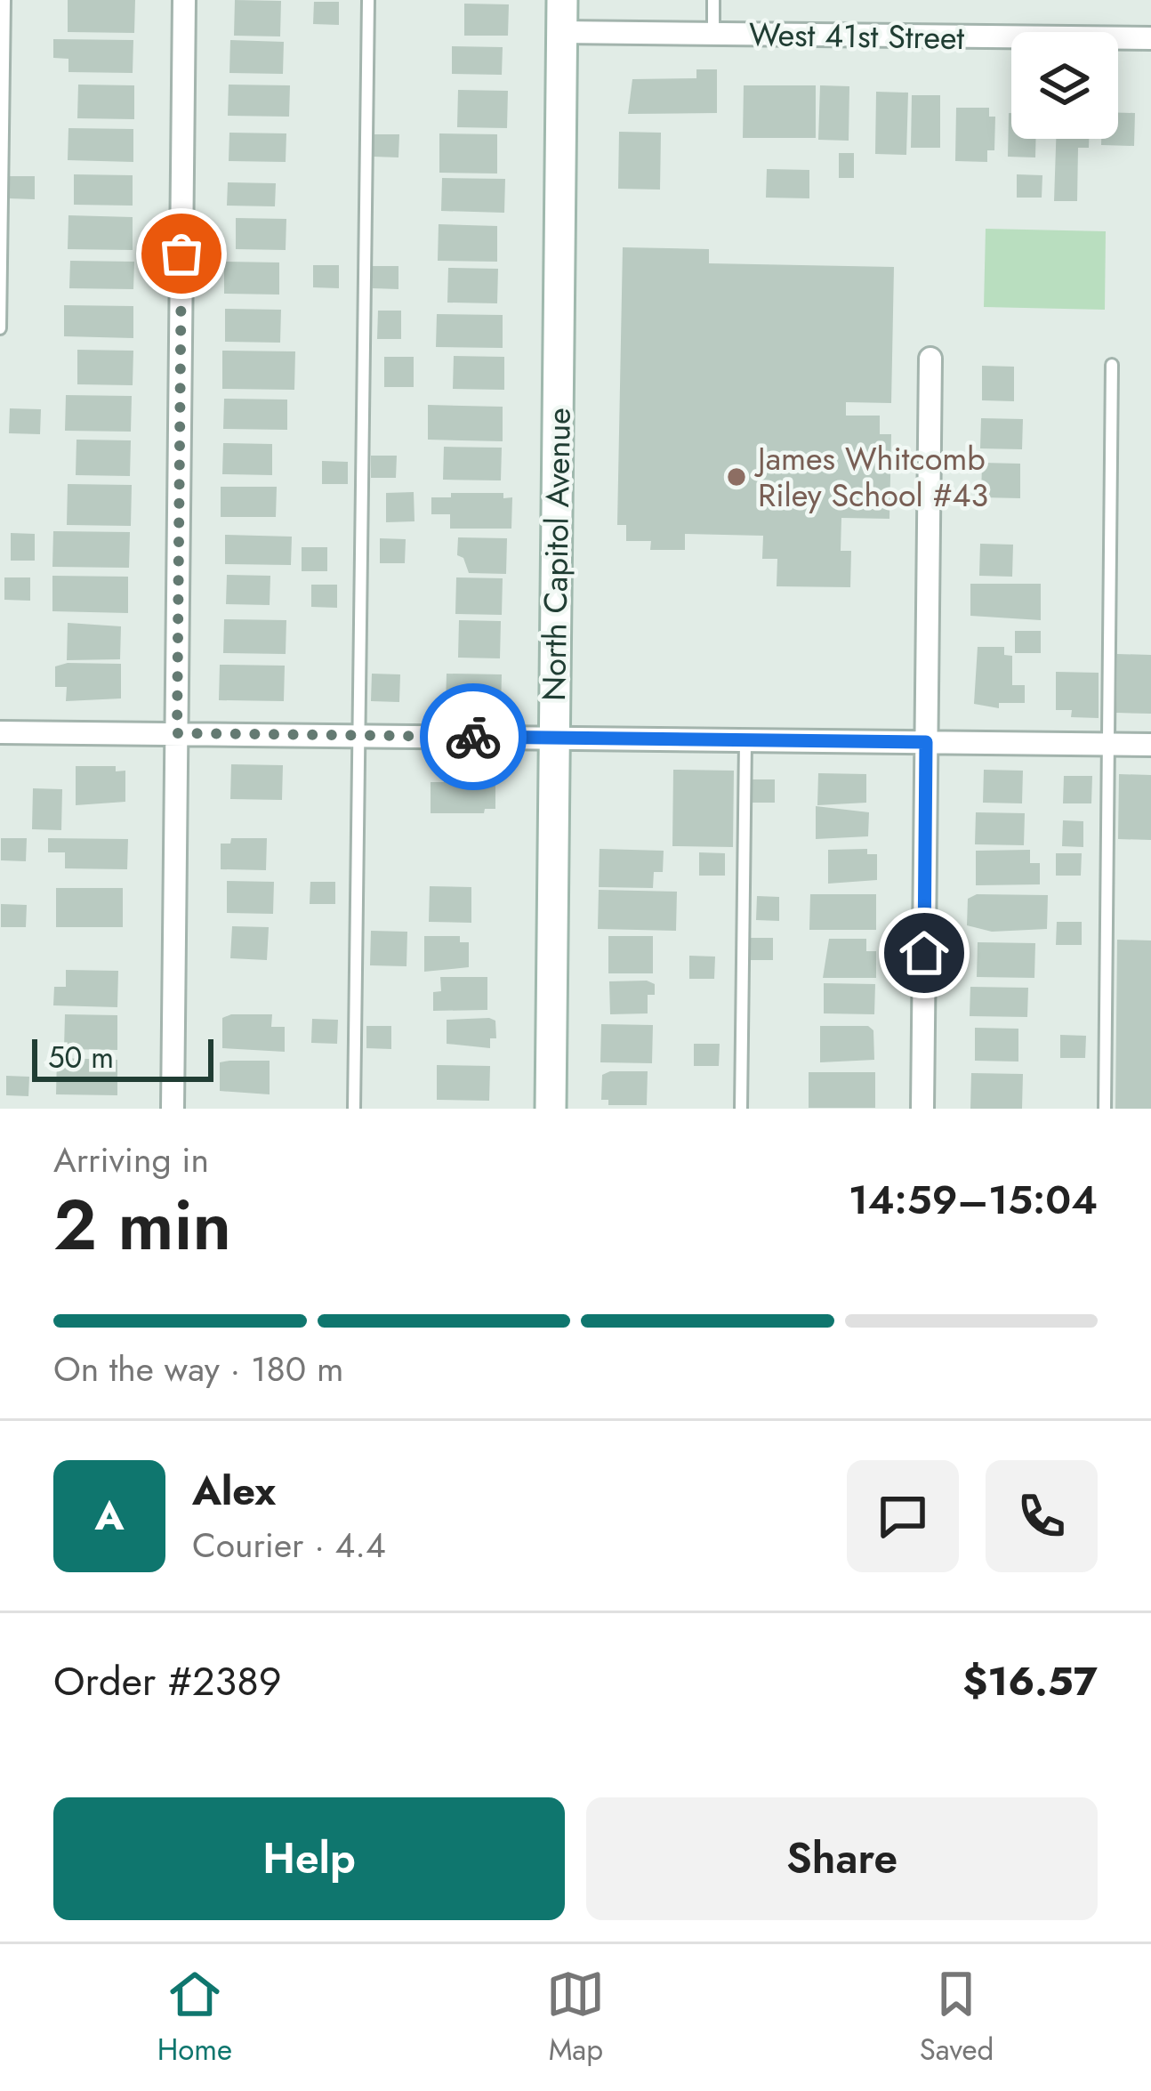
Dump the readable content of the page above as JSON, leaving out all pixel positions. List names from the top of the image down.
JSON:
{
  "streets": {
    "main road": ["North Capitol Avenue"],
    "street": ["West 41st Street"]
  },
  "crossings": [
    ["West 41st Street", "North Capitol Avenue"]
  ],
  "places": ["James Whitcomb Riley School #43"],
  "scale_bar": "50 m",
  "page": {
    "scale": "50 m",
    "heading": ["2 min", "Arriving in", "14:59–15:04"],
    "panel": [
      "Alex",
      "Courier · 4.4",
      "Order #2389",
      "$16.57"
    ],
    "bar": "On the way · 180 m",
    "round": "A",
    "buttons": ["Help", "Share"],
    "tabs": ["Home", "Map", "Saved"]
  }
}
